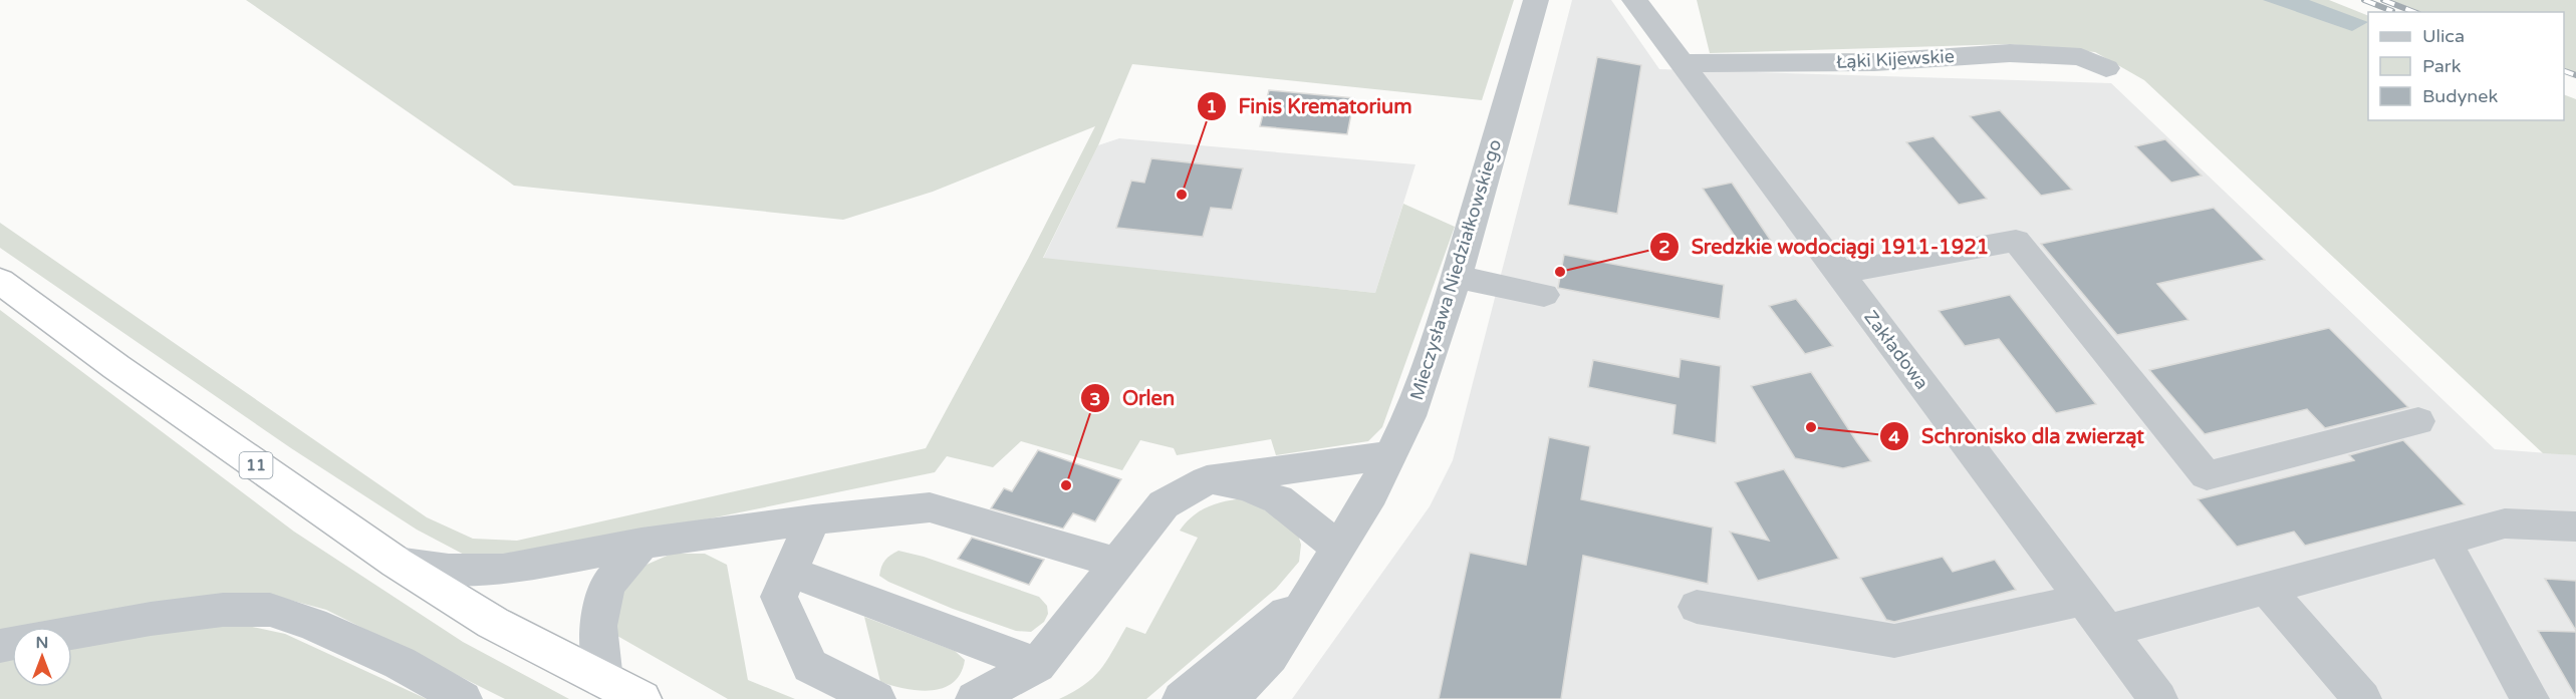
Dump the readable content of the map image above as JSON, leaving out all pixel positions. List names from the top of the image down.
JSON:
{
  "streets": {
    "highway": ["11"],
    "street": ["Łąki Kijewskie", "Mieczysława Niedziałkowskiego", "Zakładowa"]
  },
  "crossings": [
    ["Łąki Kijewskie", "Zakładowa"]
  ],
  "places": [
    "Finis Krematorium",
    "Sredzkie wodociągi 1911-1921",
    "Schronisko dla zwierząt",
    "Orlen"
  ],
  "legend": ["Ulica", "Park", "Budynek"],
  "north": "top"
}
